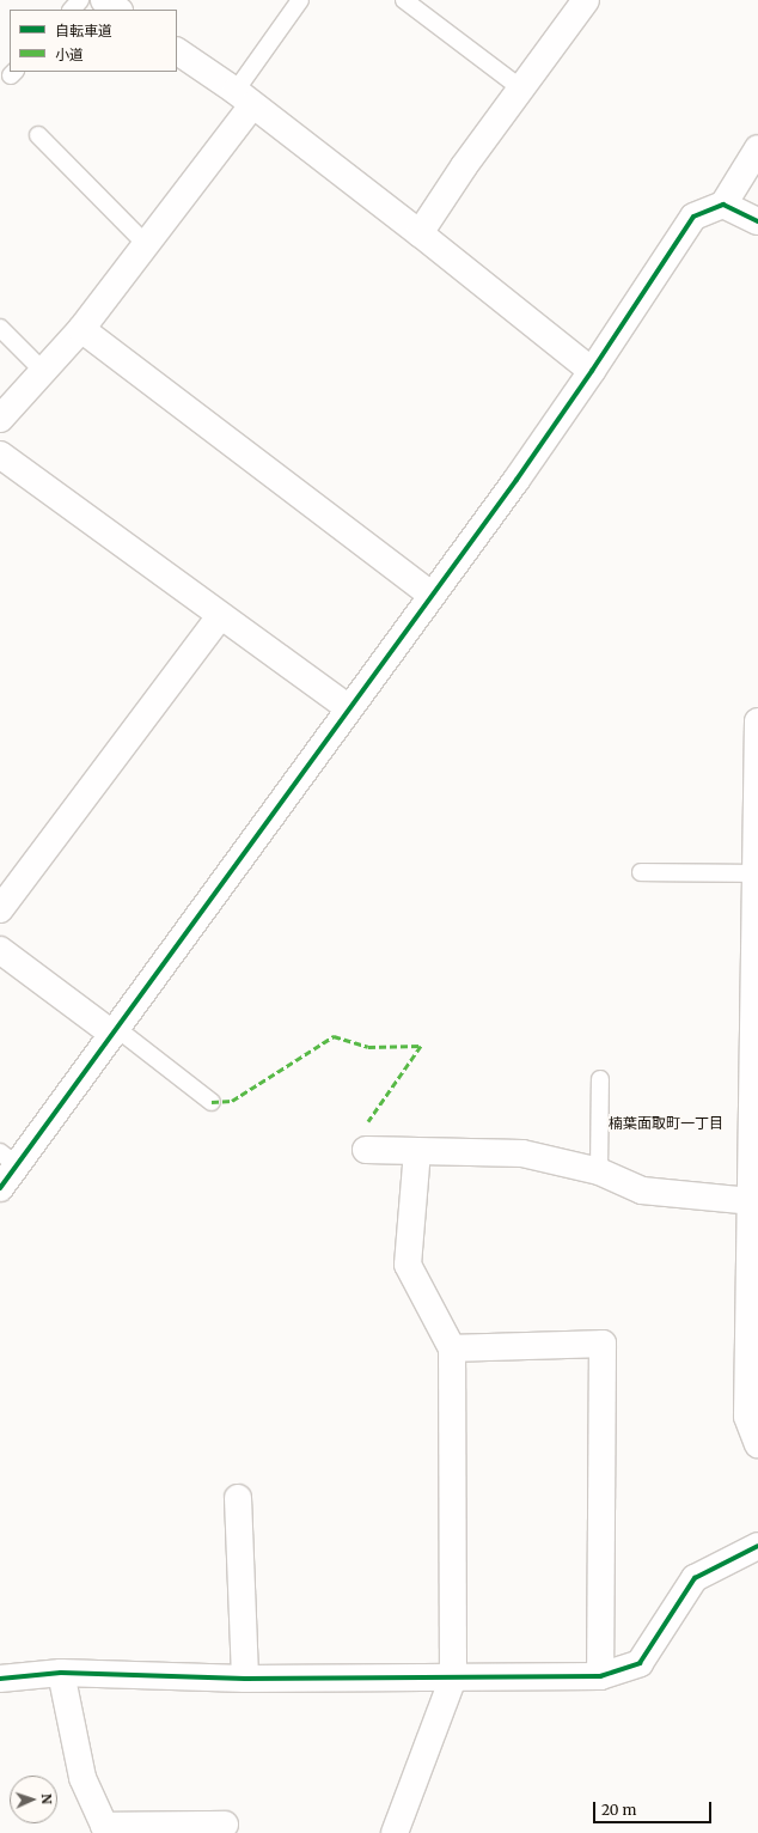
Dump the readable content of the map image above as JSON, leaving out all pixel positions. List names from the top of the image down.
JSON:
{
  "districts": ["楠葉面取町一丁目"],
  "legend": ["自転車道", "小道"],
  "scale_bar": "20 m",
  "north": "right"
}
